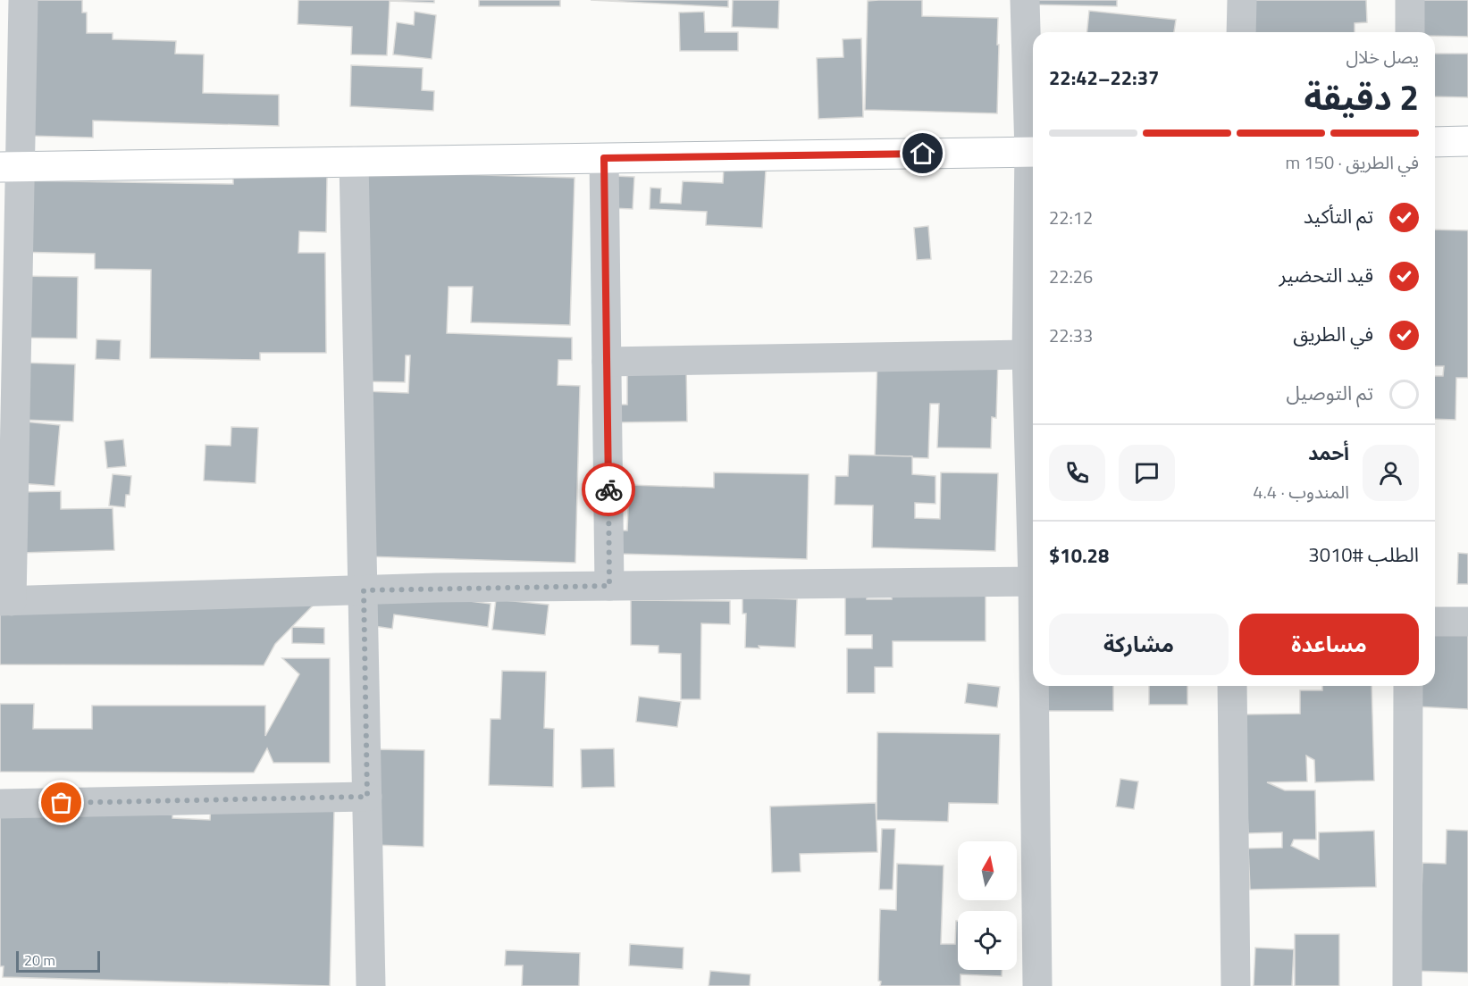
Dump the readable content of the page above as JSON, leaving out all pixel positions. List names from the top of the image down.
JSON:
{
  "scale_bar": "20 m",
  "north": "top",
  "page": {
    "heading": ["2 دقيقة", "يصل خلال", "22:37–22:42"],
    "panel": [
      "أحمد",
      "المندوب · 4.4",
      "الطلب #3010",
      "$10.28"
    ],
    "bar": "في الطريق · 150 m",
    "list": [
      ["تم التأكيد", "22:12"],
      ["قيد التحضير", "22:26"],
      ["في الطريق", "22:33"],
      "تم التوصيل"
    ],
    "buttons": ["مساعدة", "مشاركة"],
    "scale": "20 m"
  }
}
